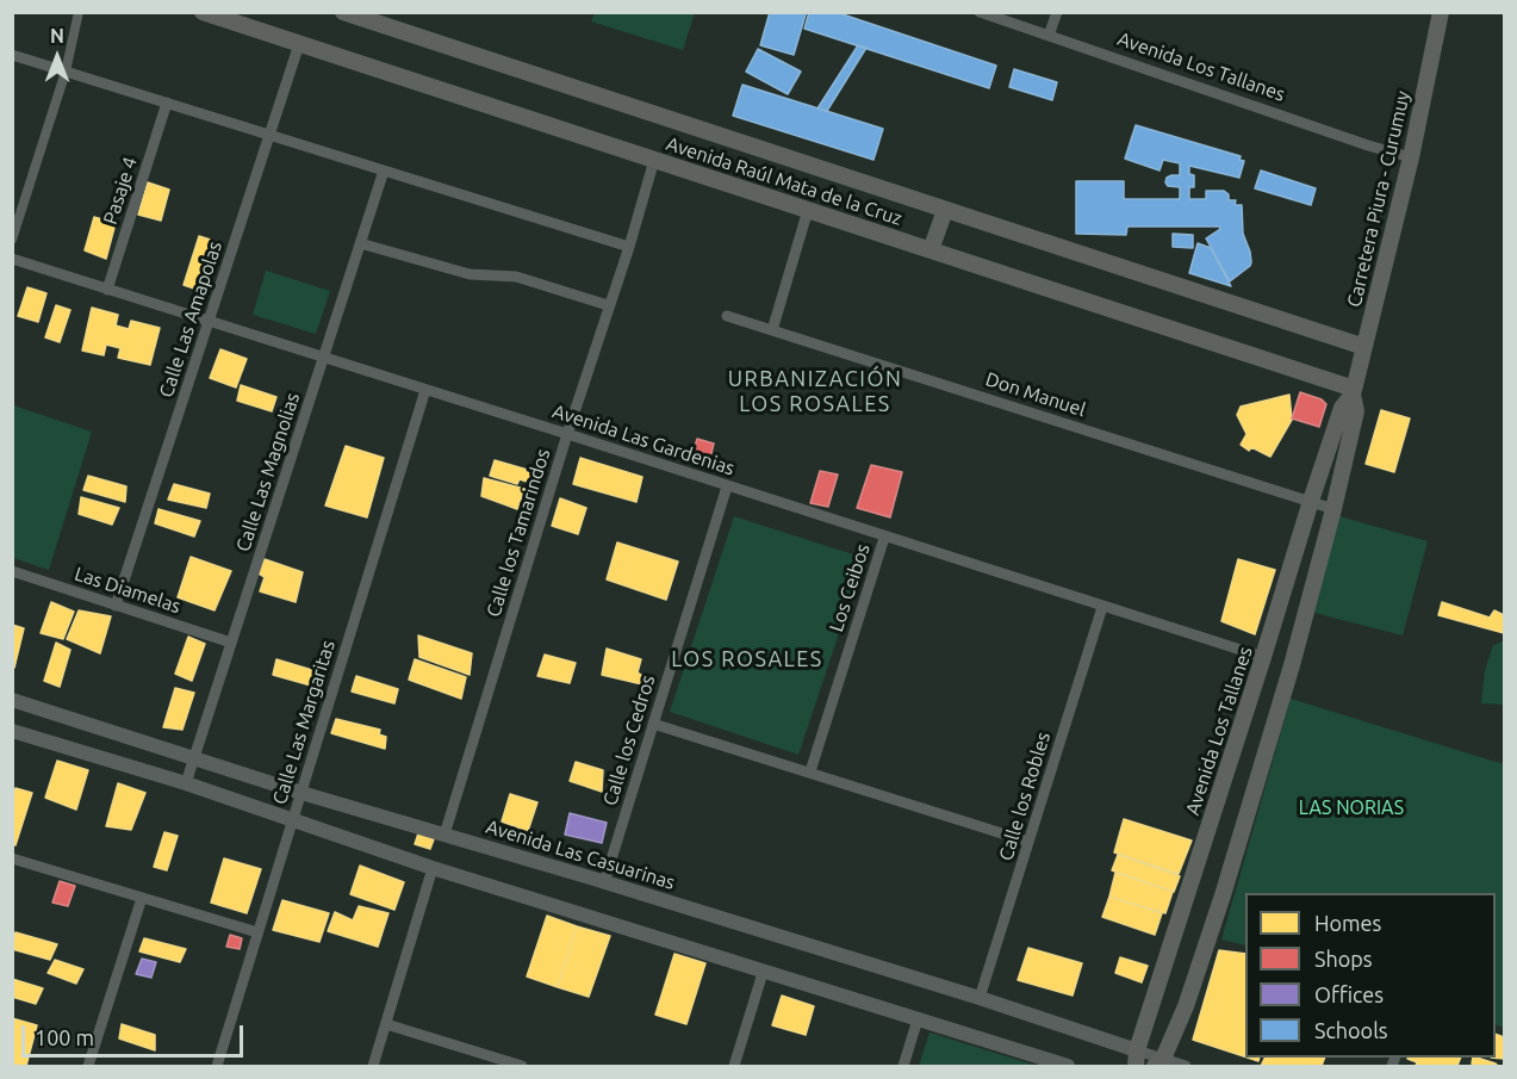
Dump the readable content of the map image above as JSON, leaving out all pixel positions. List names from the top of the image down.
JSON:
{
  "streets": {
    "main road": ["Avenida Los Tallanes", "Avenida Raúl Mata de la Cruz", "Carretera Piura - Curumuy"],
    "street": [
      "Pasaje 4",
      "Calle Las Amapolas",
      "Don Manuel",
      "Avenida Las Gardenias",
      "Calle Las Magnolias",
      "Calle los Tamarindos",
      "Los Ceibos",
      "Las Diamelas",
      "Calle Las Margaritas",
      "Calle los Cedros",
      "Calle los Robles",
      "Avenida Las Casuarinas"
    ]
  },
  "crossings": [
    ["Avenida Los Tallanes", "Carretera Piura - Curumuy"],
    ["Avenida Los Tallanes", "Don Manuel"],
    ["Avenida Los Tallanes", "Avenida Las Gardenias"],
    ["Avenida Los Tallanes", "Avenida Las Casuarinas"],
    ["Avenida Raúl Mata de la Cruz", "Carretera Piura - Curumuy"],
    ["Avenida Raúl Mata de la Cruz", "Calle Las Amapolas"],
    ["Avenida Raúl Mata de la Cruz", "Calle los Tamarindos"],
    ["Pasaje 4", "Avenida Las Gardenias"],
    ["Calle Las Amapolas", "Avenida Las Gardenias"],
    ["Calle Las Amapolas", "Las Diamelas"],
    ["Avenida Las Gardenias", "Calle Las Magnolias"],
    ["Avenida Las Gardenias", "Calle los Tamarindos"],
    ["Avenida Las Gardenias", "Los Ceibos"],
    ["Avenida Las Gardenias", "Calle Las Margaritas"],
    ["Avenida Las Gardenias", "Calle los Cedros"],
    ["Avenida Las Gardenias", "Calle los Robles"],
    ["Calle Las Magnolias", "Las Diamelas"],
    ["Calle Las Magnolias", "Avenida Las Casuarinas"],
    ["Calle los Tamarindos", "Avenida Las Casuarinas"],
    ["Calle Las Margaritas", "Avenida Las Casuarinas"],
    ["Calle los Cedros", "Avenida Las Casuarinas"],
    ["Calle los Robles", "Avenida Las Casuarinas"]
  ],
  "districts": ["URBANIZACIÓN LOS ROSALES", "LOS ROSALES"],
  "parks": ["LAS NORIAS"],
  "legend": [
    "Homes",
    "Shops",
    "Offices",
    "Schools"
  ],
  "scale_bar": "100 m",
  "north": "top"
}
